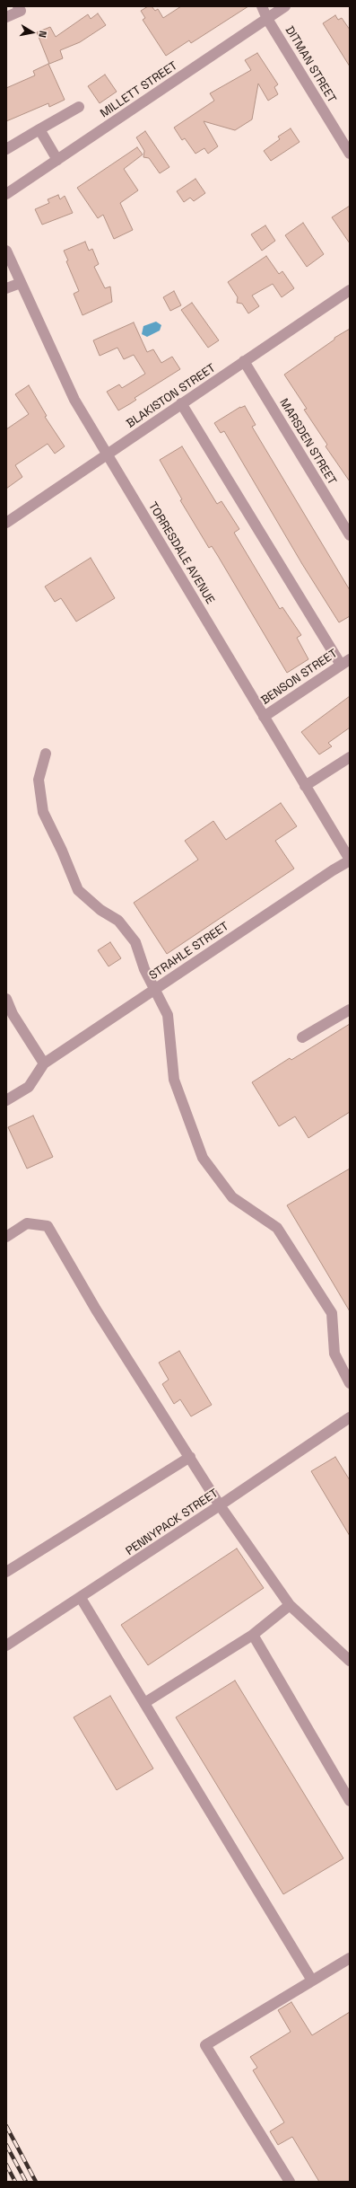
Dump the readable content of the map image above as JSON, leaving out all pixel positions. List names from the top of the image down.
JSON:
{
  "streets": {
    "street": [
      "DITMAN STREET",
      "MILLETT STREET",
      "BLAKISTON STREET",
      "MARSDEN STREET",
      "TORRESDALE AVENUE",
      "BENSON STREET",
      "STRAHLE STREET",
      "PENNYPACK STREET"
    ]
  },
  "crossings": [
    ["DITMAN STREET", "MILLETT STREET"],
    ["BLAKISTON STREET", "MARSDEN STREET"],
    ["BLAKISTON STREET", "TORRESDALE AVENUE"],
    ["TORRESDALE AVENUE", "BENSON STREET"],
    ["TORRESDALE AVENUE", "STRAHLE STREET"]
  ],
  "north": "right"
}
